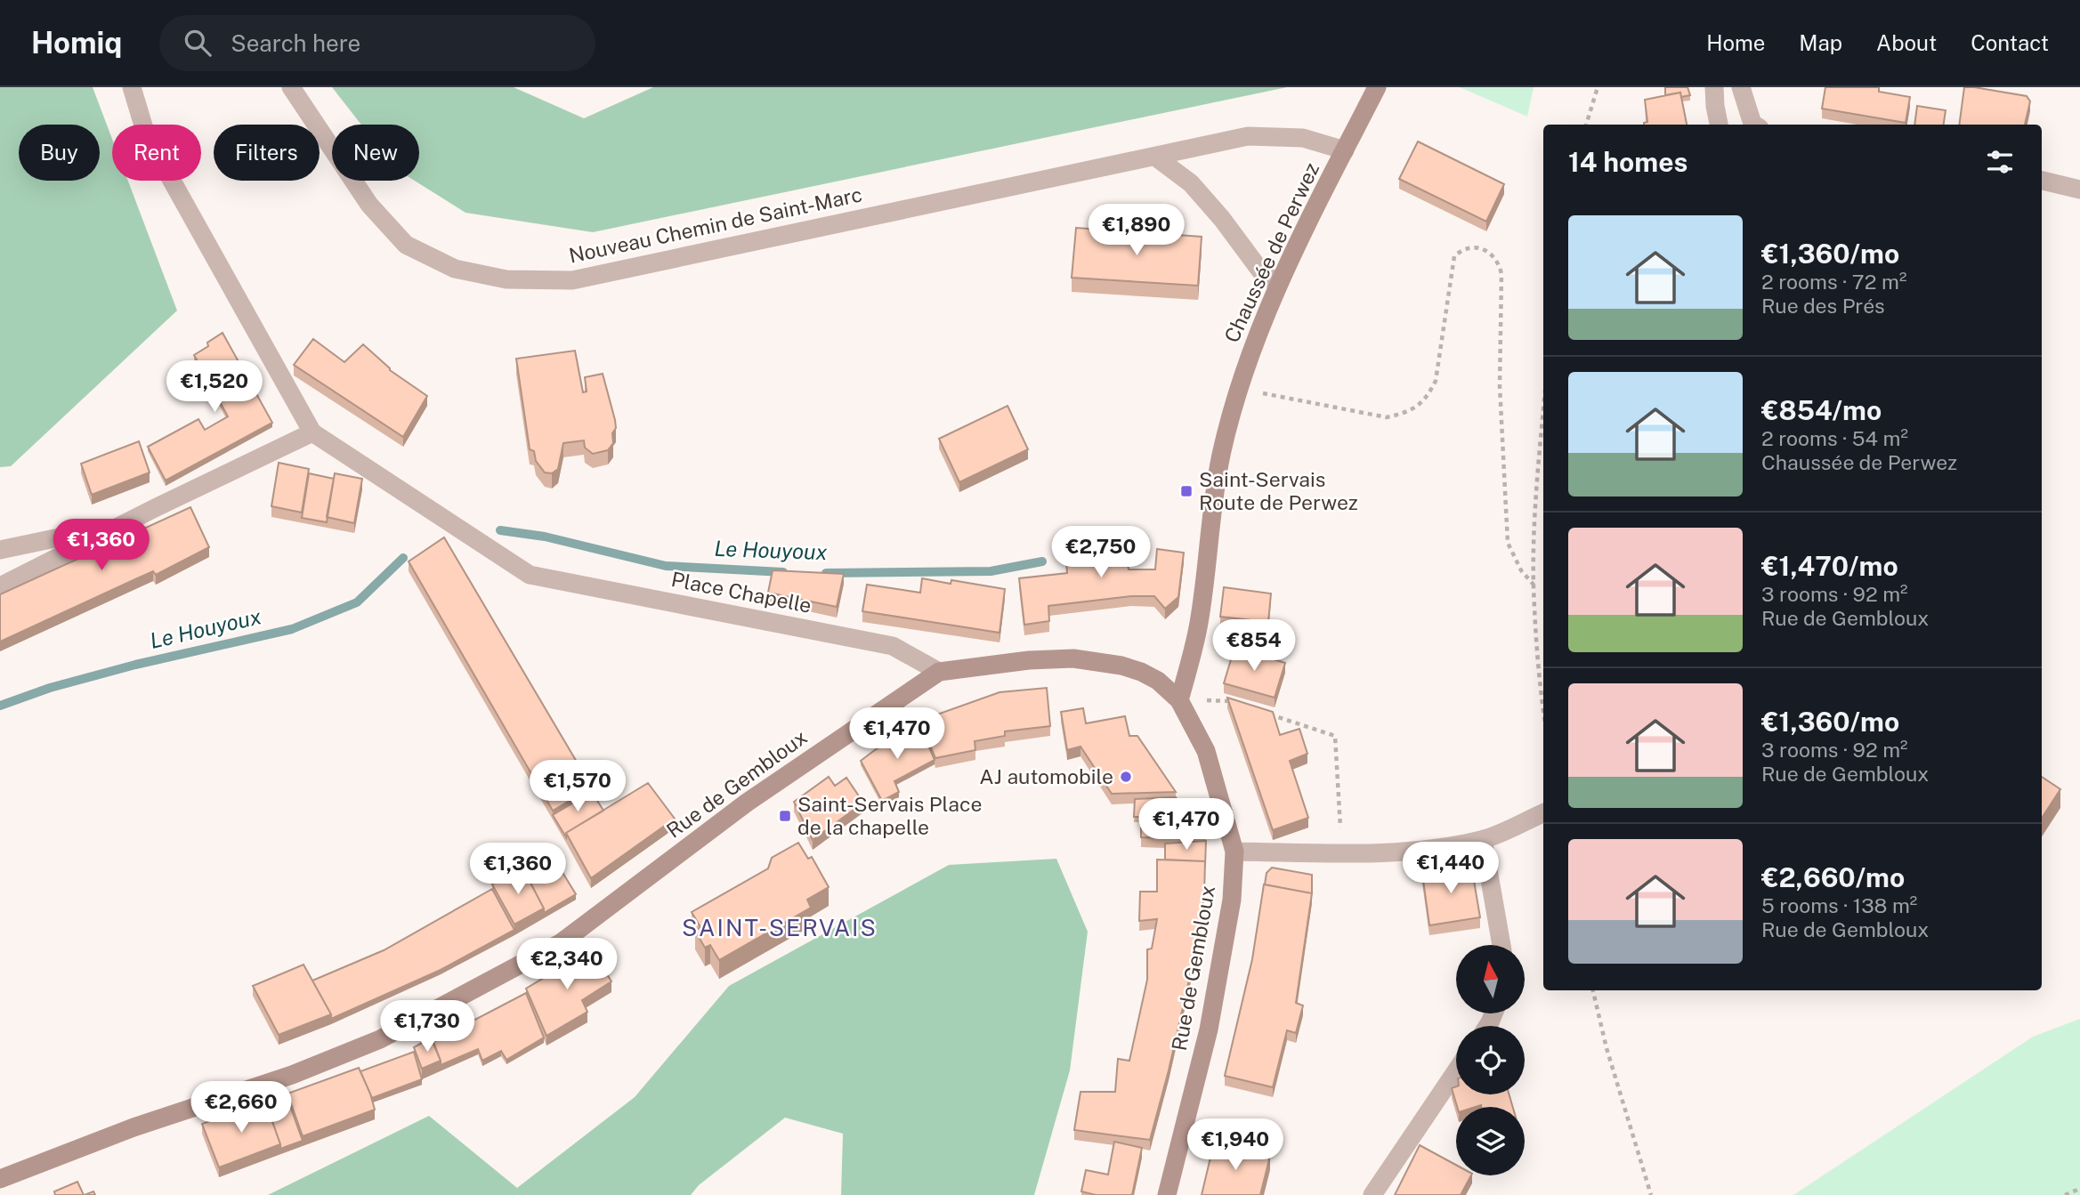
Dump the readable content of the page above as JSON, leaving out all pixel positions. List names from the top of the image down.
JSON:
{
  "streets": {
    "main road": ["Chaussée de Perwez", "Rue de Gembloux"],
    "street": ["Nouveau Chemin de Saint-Marc", "Place Chapelle"]
  },
  "crossings": [
    ["Nouveau Chemin de Saint-Marc", "Chaussée de Perwez"],
    ["Chaussée de Perwez", "Rue de Gembloux"],
    ["Place Chapelle", "Rue de Gembloux"]
  ],
  "districts": ["SAINT-SERVAIS"],
  "water": ["Le Houyoux"],
  "places": {
    "transit": ["Saint-Servais Route de Perwez", "Saint-Servais Place de la chapelle"],
    "other": ["AJ automobile"]
  },
  "north": "top",
  "page": {
    "header": "Homiq",
    "search": "Search here",
    "nav": [
      "Home",
      "Map",
      "About",
      "Contact"
    ],
    "chip": [
      "Buy",
      "Rent",
      "Filters",
      "New"
    ],
    "heading": "14 homes",
    "list": [
      {
        "name": "€1,360/mo",
        "note": "2 rooms · 72 m² · Rue des Prés"
      },
      {
        "name": "€854/mo",
        "note": "2 rooms · 54 m² · Chaussée de Perwez"
      },
      {
        "name": "€1,470/mo",
        "note": "3 rooms · 92 m² · Rue de Gembloux"
      },
      {
        "name": "€1,360/mo",
        "note": "3 rooms · 92 m² · Rue de Gembloux"
      },
      {
        "name": "€2,660/mo",
        "note": "5 rooms · 138 m² · Rue de Gembloux"
      }
    ],
    "price": [
      "€1,890",
      "€1,520",
      "€1,360",
      "€2,750",
      "€854",
      "€1,470",
      "€1,570",
      "€1,470",
      "€1,440",
      "€1,360",
      "€2,340",
      "€1,730",
      "€2,660",
      "€1,940"
    ]
  }
}
